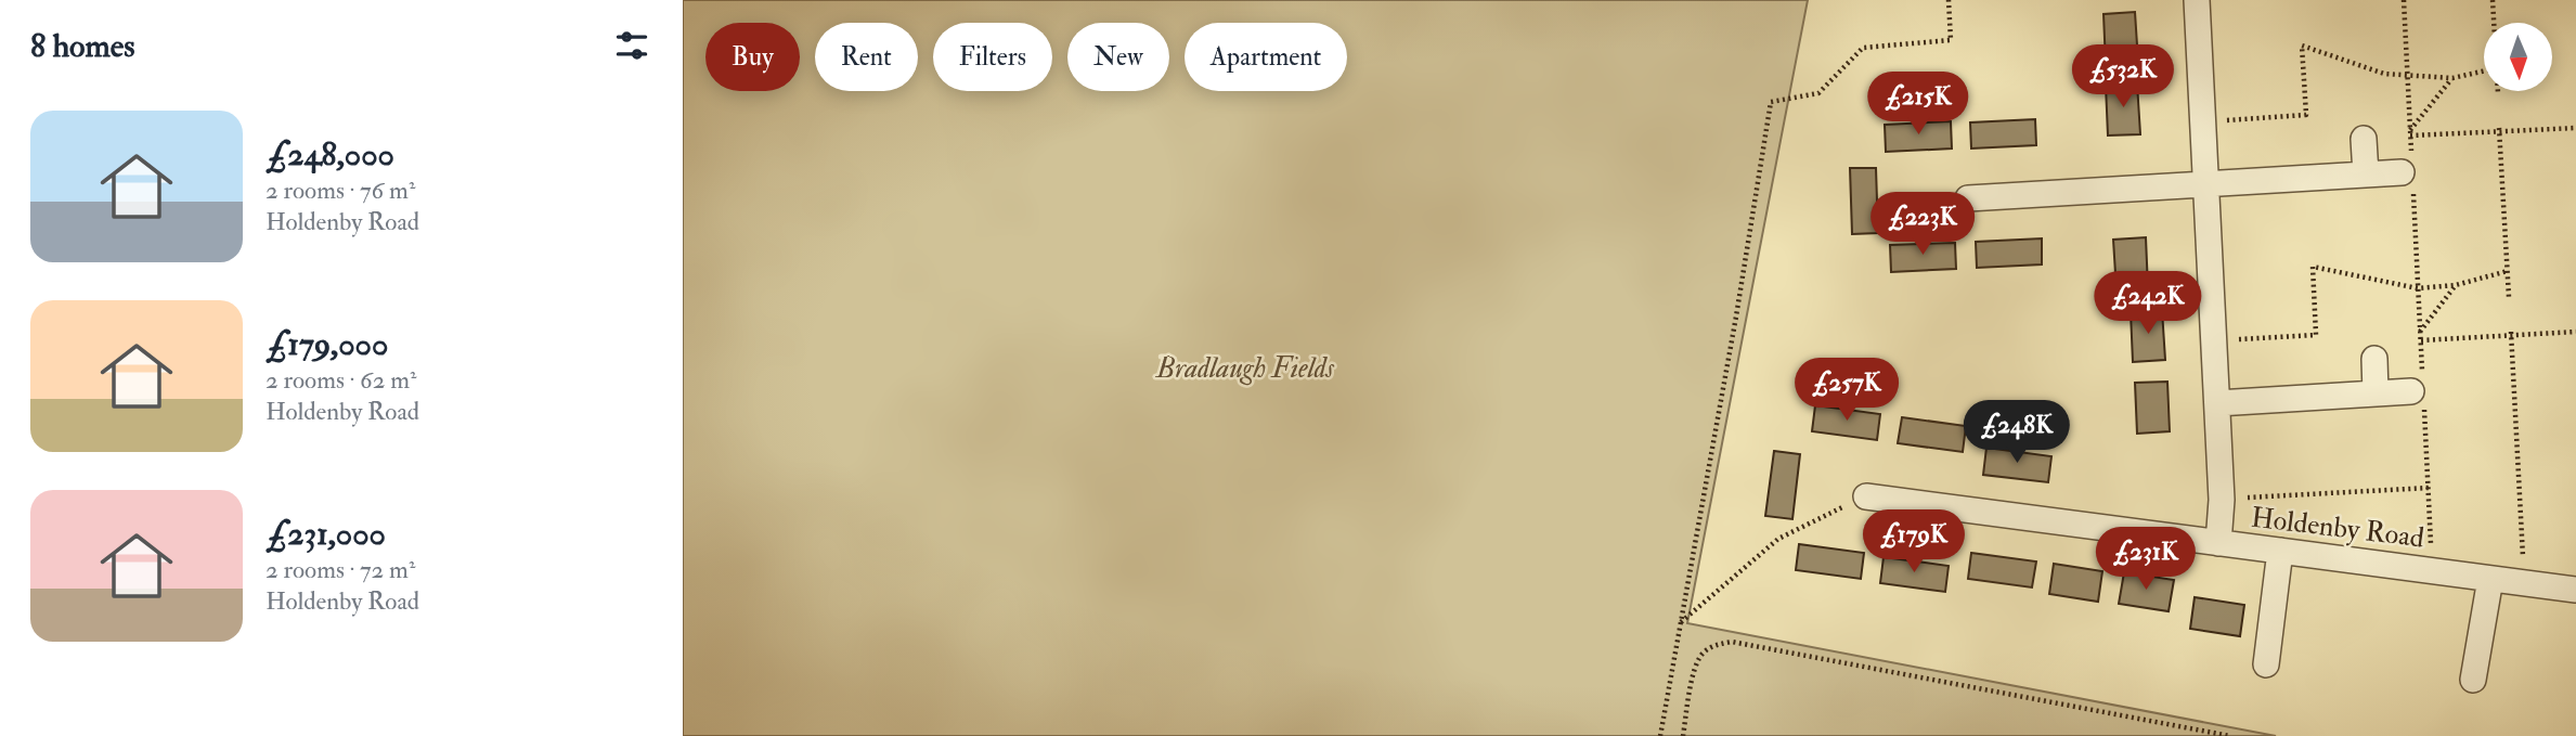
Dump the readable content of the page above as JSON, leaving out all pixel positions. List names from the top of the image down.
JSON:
{
  "streets": {
    "street": ["Holdenby Road"]
  },
  "parks": ["Bradlaugh Fields"],
  "north": "bottom",
  "page": {
    "heading": "8 homes",
    "chip": [
      "Buy",
      "Rent",
      "Filters",
      "New",
      "Apartment"
    ],
    "price": [
      "£532K",
      "£215K",
      "£223K",
      "£242K",
      "£257K",
      "£248K",
      "£179K",
      "£231K"
    ],
    "list": [
      {
        "name": "£248,000",
        "note": "2 rooms · 76 m² · Holdenby Road"
      },
      {
        "name": "£179,000",
        "note": "2 rooms · 62 m² · Holdenby Road"
      },
      {
        "name": "£231,000",
        "note": "2 rooms · 72 m² · Holdenby Road"
      }
    ]
  }
}
